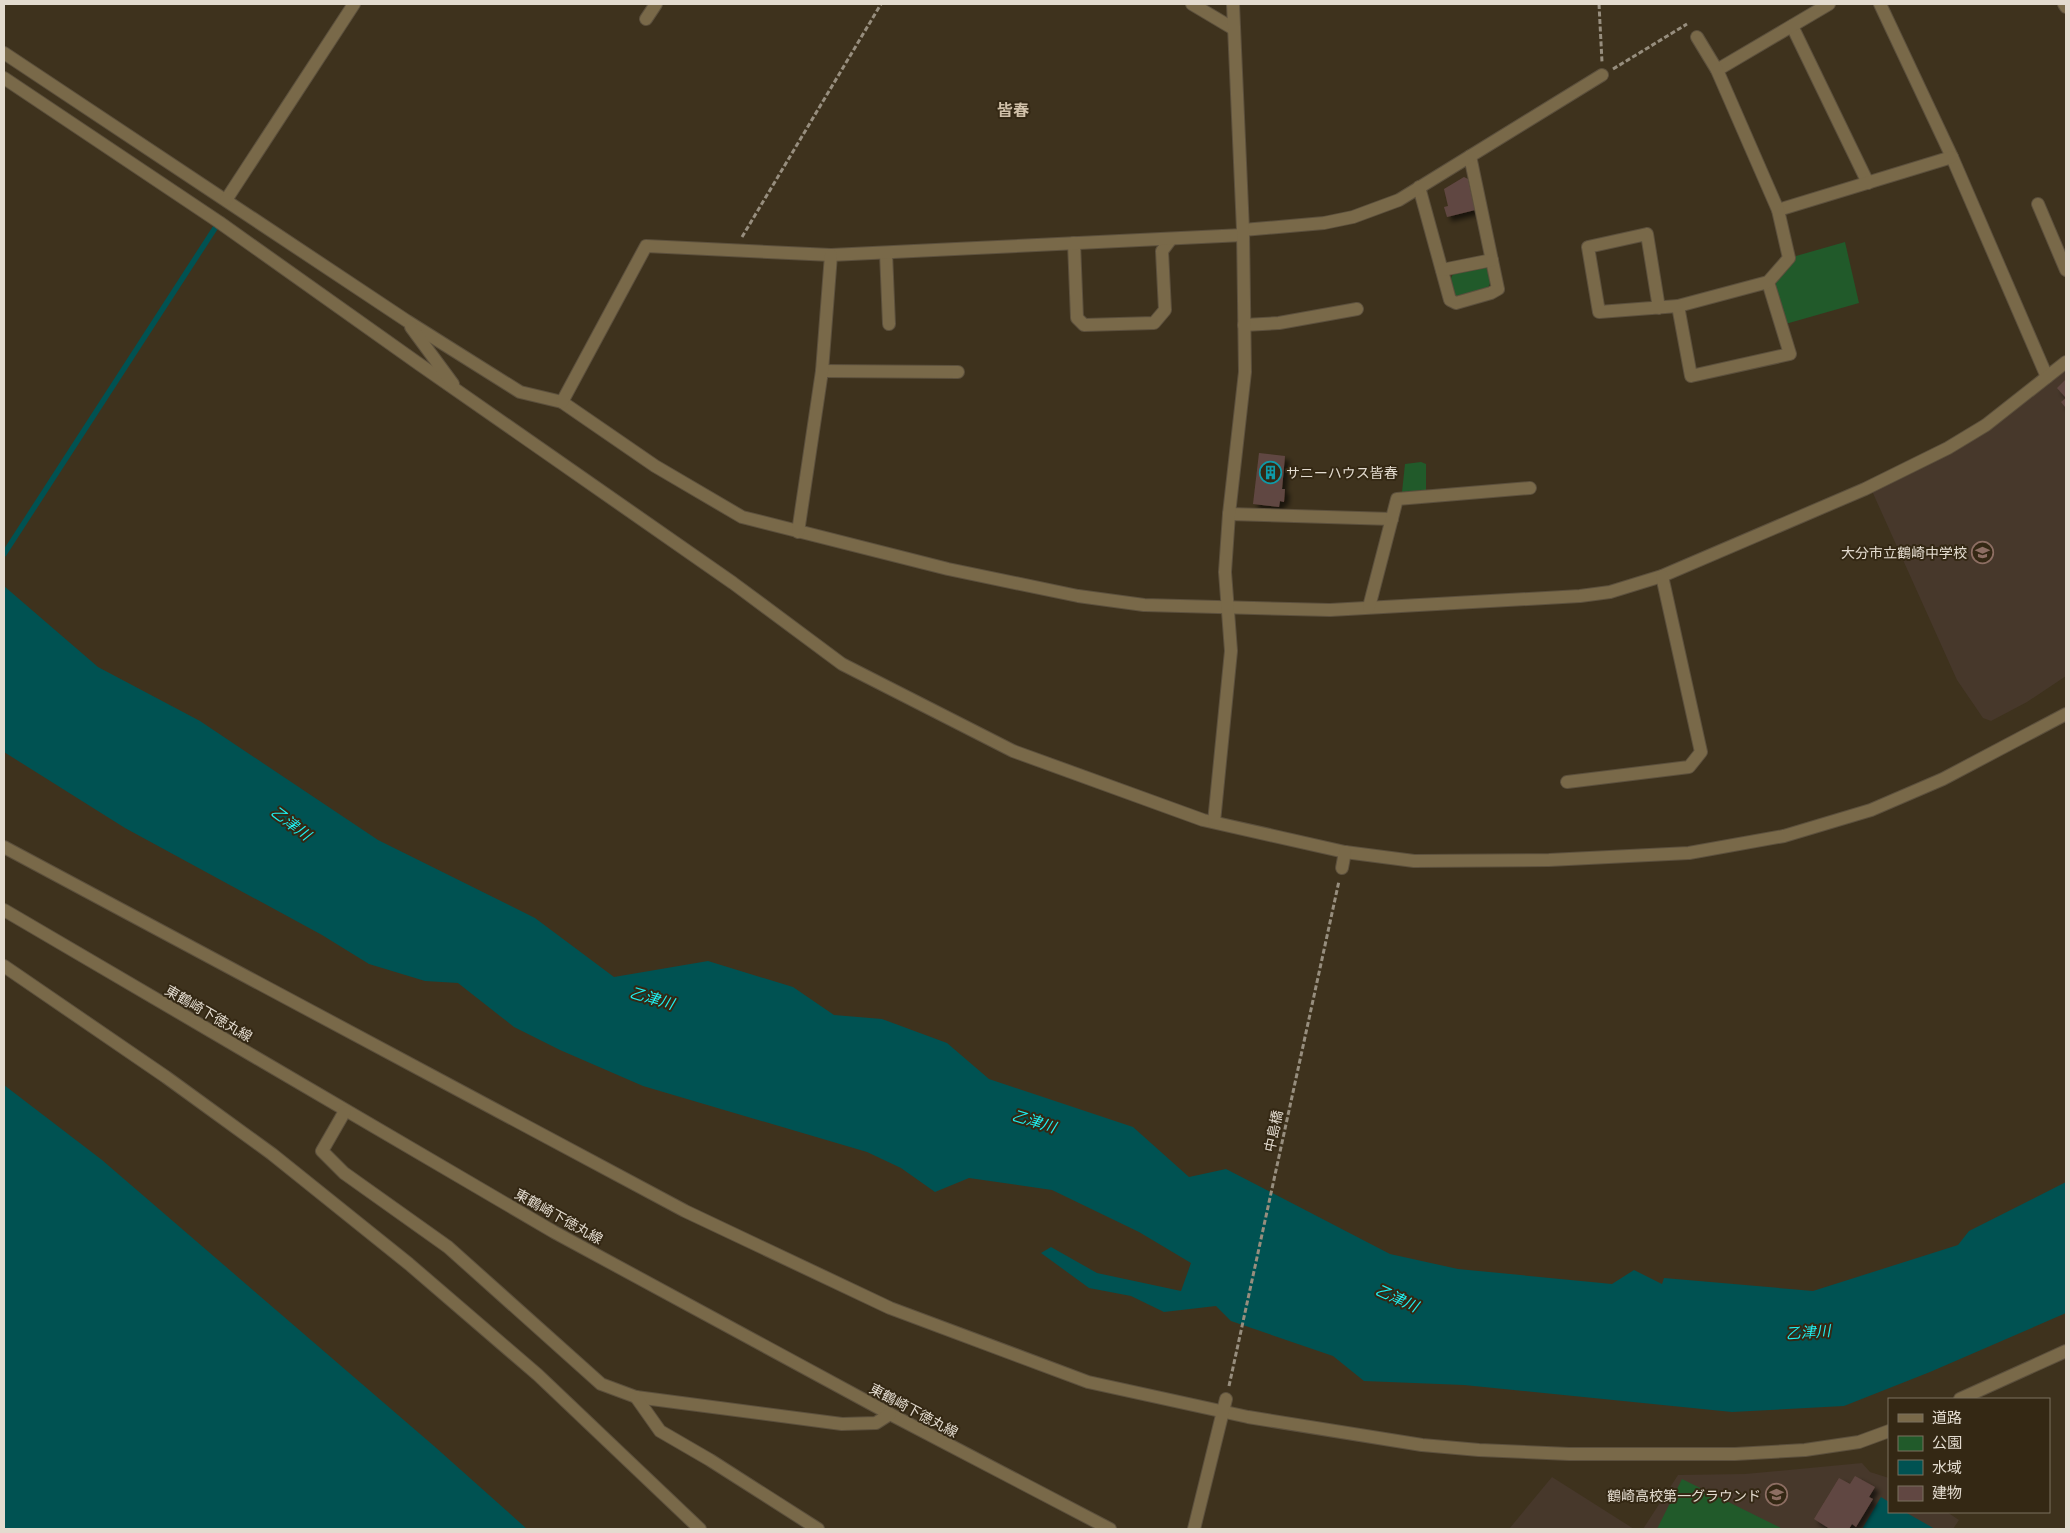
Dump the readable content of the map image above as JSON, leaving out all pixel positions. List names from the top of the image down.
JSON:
{
  "streets": {
    "street": ["東鶴崎下徳丸線"],
    "path": ["中島橋"]
  },
  "districts": ["皆春"],
  "water": ["乙津川"],
  "places": {
    "building": ["サニーハウス皆春"],
    "school or university": ["大分市立鶴崎中学校", "鶴崎高校第一グラウンド"]
  },
  "legend": [
    "道路",
    "公園",
    "水域",
    "建物"
  ]
}
